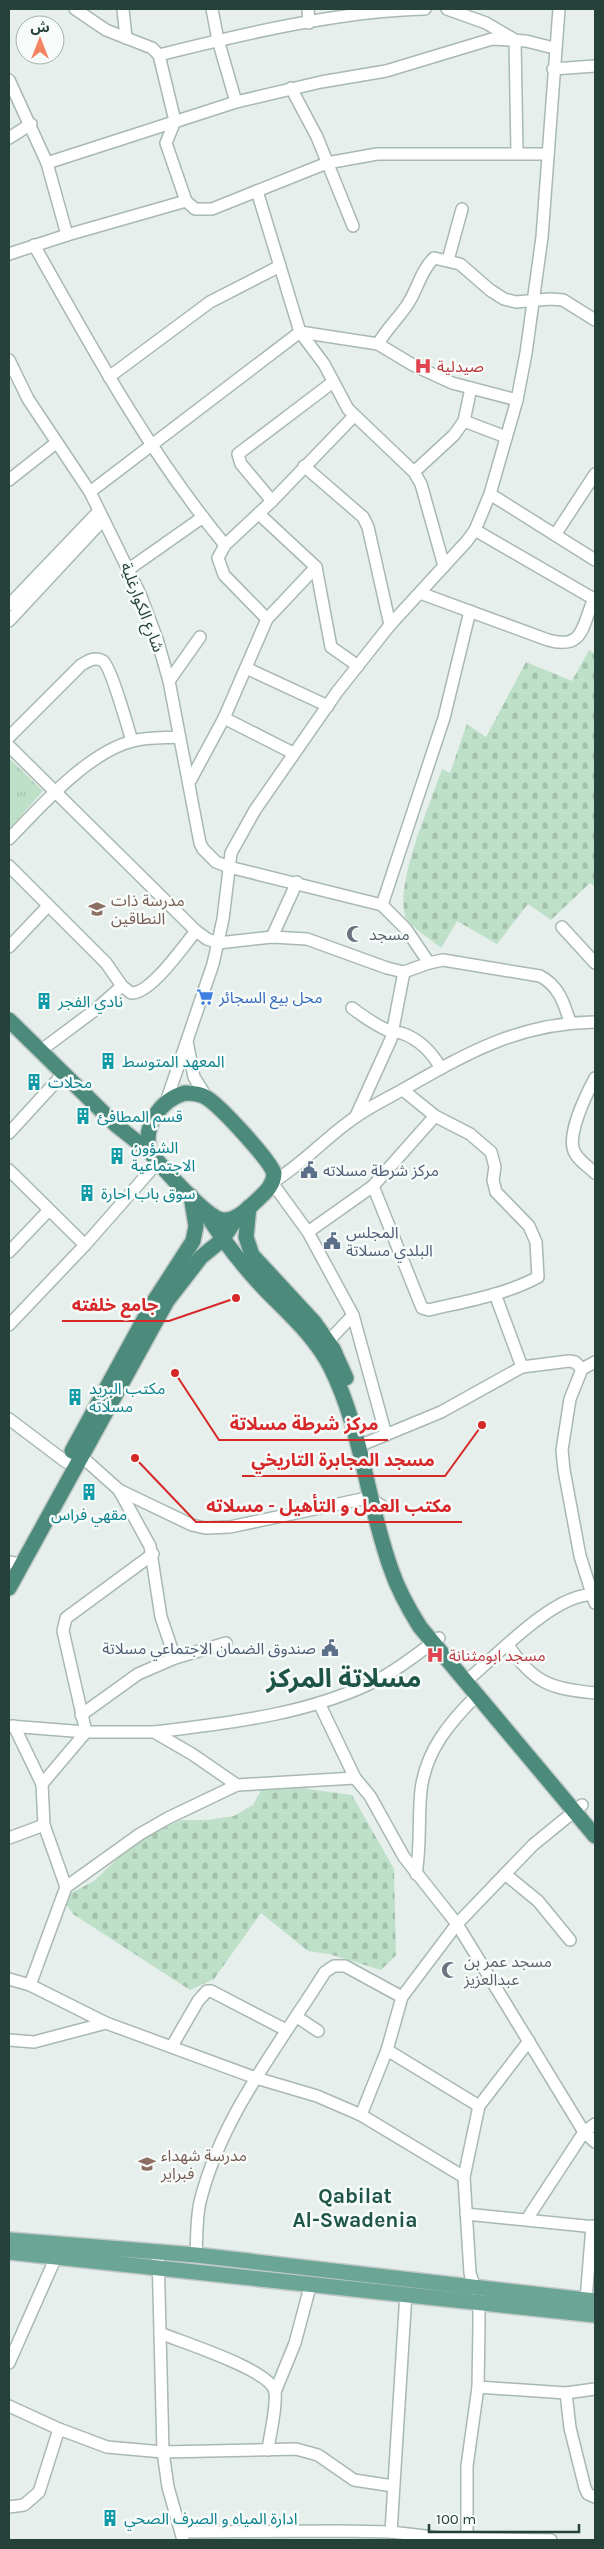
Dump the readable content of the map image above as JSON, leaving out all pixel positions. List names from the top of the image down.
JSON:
{
  "streets": {
    "street": ["شارع الكوارغلية"]
  },
  "districts": ["مسلاتة المركز", "Qabilat Al-Swadenia"],
  "places": {
    "hospital": ["صيدلية", "مسجد ابومثنانة"],
    "school or university": ["مدرسة ذات النطاقين", "مدرسة شهداء فبراير"],
    "mosque": ["مسجد", "مسجد عمر بن عبدالعزيز"],
    "supermarket": ["محل بيع السجائر"],
    "building": [
      "نادي الفجر",
      "المعهد المتوسط",
      "محلات",
      "قسم المطافئ",
      "الشؤون الاجتماعية",
      "سوق باب احارة",
      "مكتب البريد مسلاته",
      "مقهي فراس",
      "ادارة المياه و الصرف الصحي"
    ],
    "public building": ["مركز شرطة مسلاته", "المجلس البلدي مسلاتة", "صندوق الضمان الاجتماعي مسلاتة"],
    "other": [
      "جامع خلفته",
      "مركز شرطة مسلاتة",
      "مسجد المجابرة التاريخي",
      "مكتب العمل و التأهيل - مسلاته"
    ]
  },
  "scale_bar": "100 m",
  "north": "top"
}
